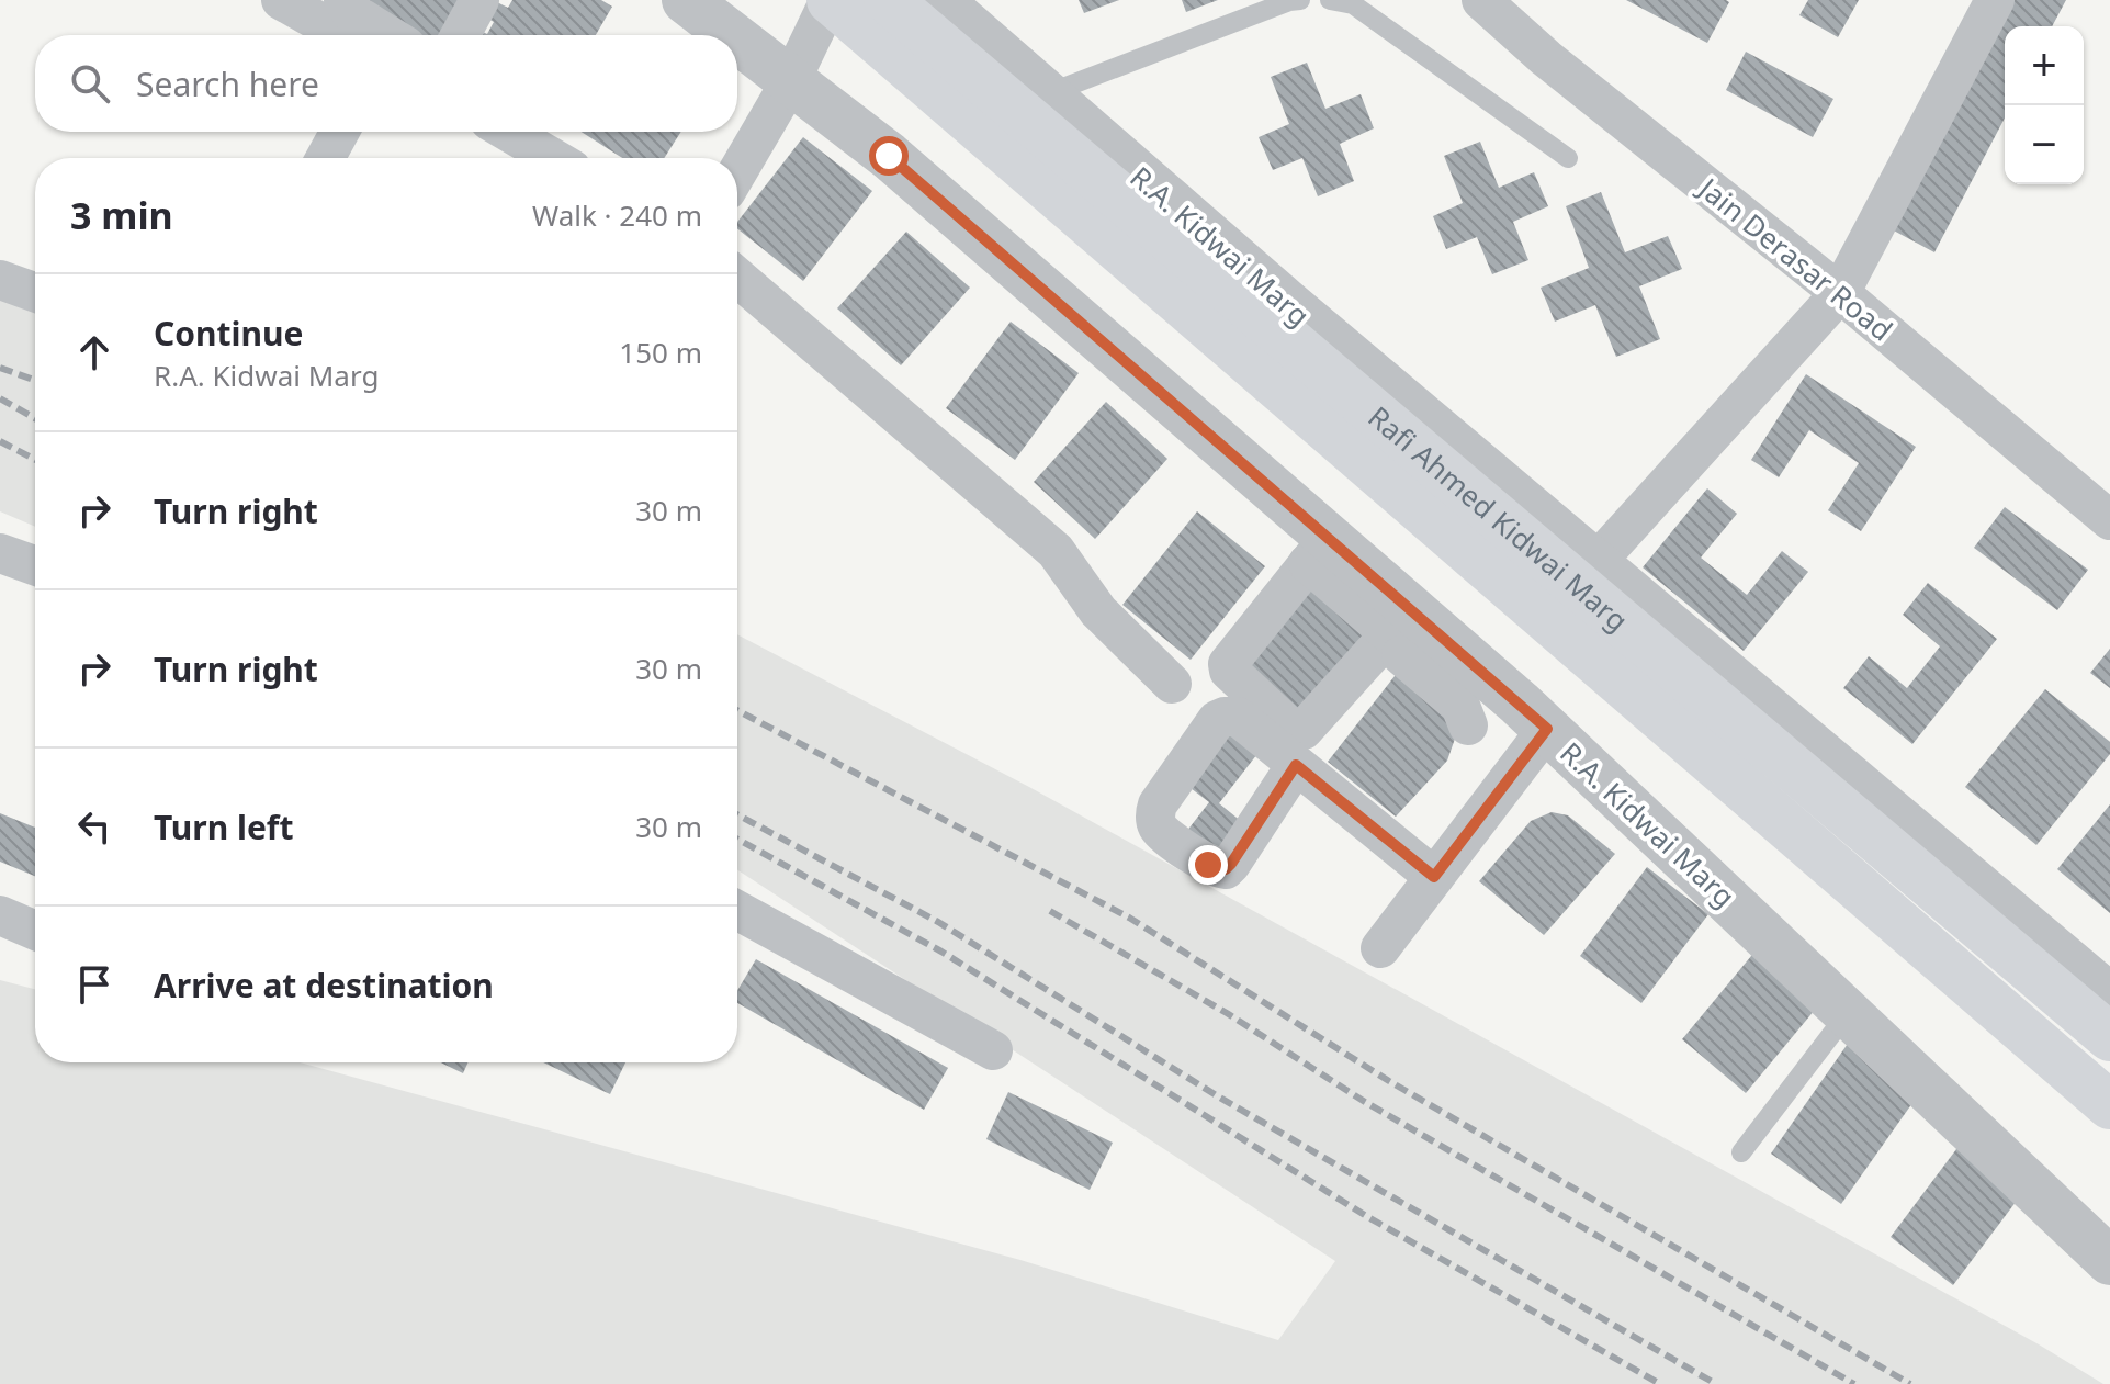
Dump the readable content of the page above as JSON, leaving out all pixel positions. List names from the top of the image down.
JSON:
{
  "streets": {
    "main road": ["Rafi Ahmed Kidwai Marg"],
    "street": ["R.A. Kidwai Marg", "Jain Derasar Road"]
  },
  "page": {
    "map_buttons": ["+", "−"],
    "search": "Search here",
    "heading": ["3 min", "Walk · 240 m"],
    "list": [
      ["Continue", "R.A. Kidwai Marg", "150 m"],
      ["Turn right", "30 m"],
      ["Turn right", "30 m"],
      ["Turn left", "30 m"],
      "Arrive at destination"
    ]
  }
}
